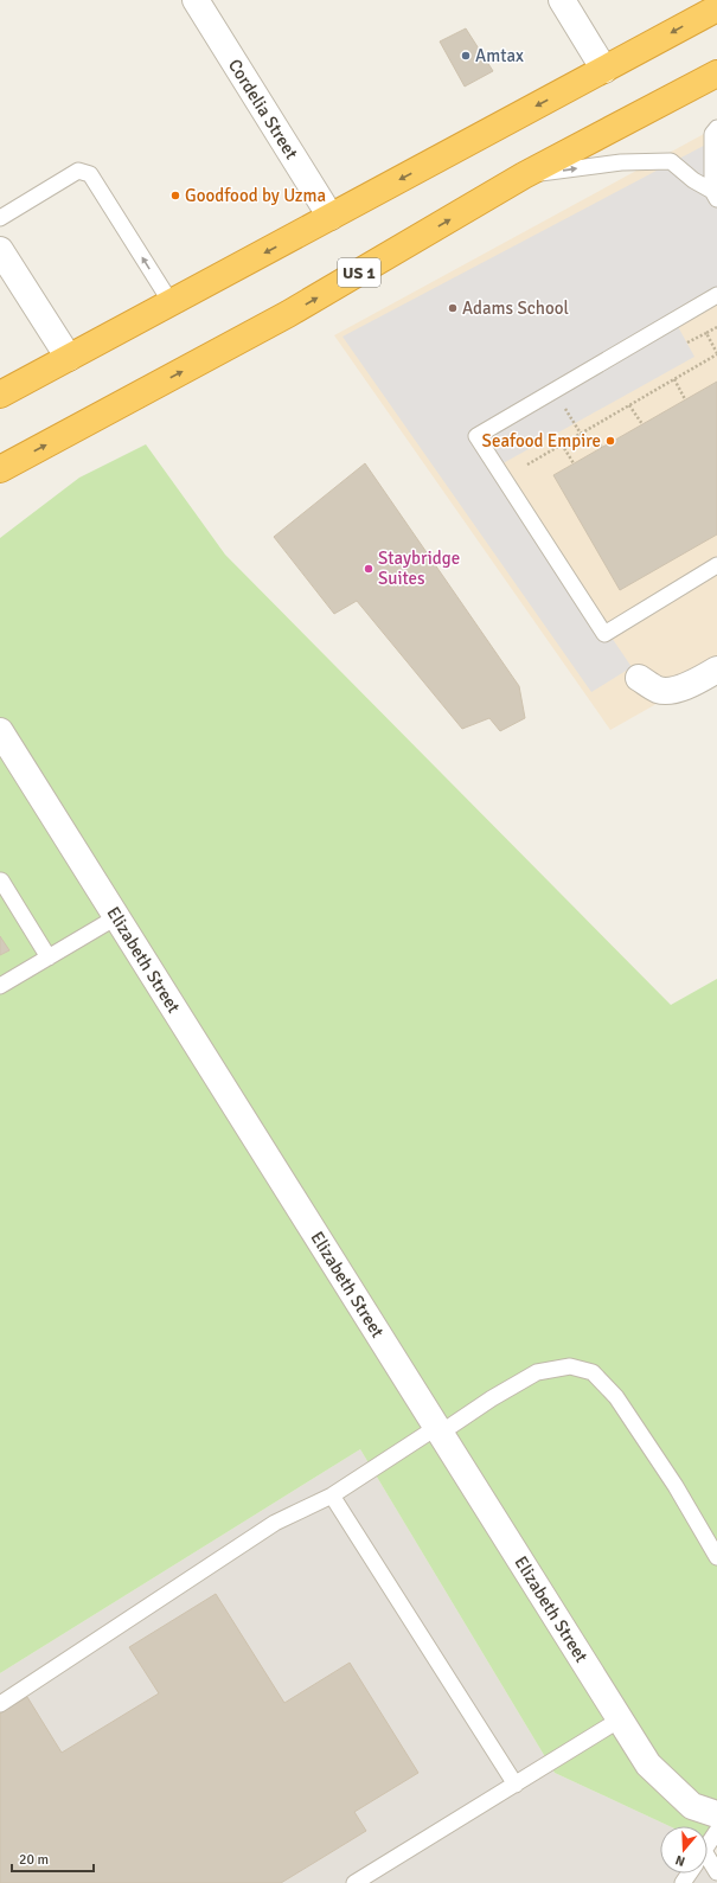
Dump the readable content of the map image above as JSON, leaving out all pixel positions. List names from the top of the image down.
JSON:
{
  "streets": {
    "highway": ["US 1"],
    "street": ["Cordelia Street", "Elizabeth Street"]
  },
  "places": [
    "Amtax",
    "Goodfood by Uzma",
    "Adams School",
    "Seafood Empire",
    "Staybridge Suites"
  ],
  "scale_bar": "20 m",
  "north": "bottom"
}
